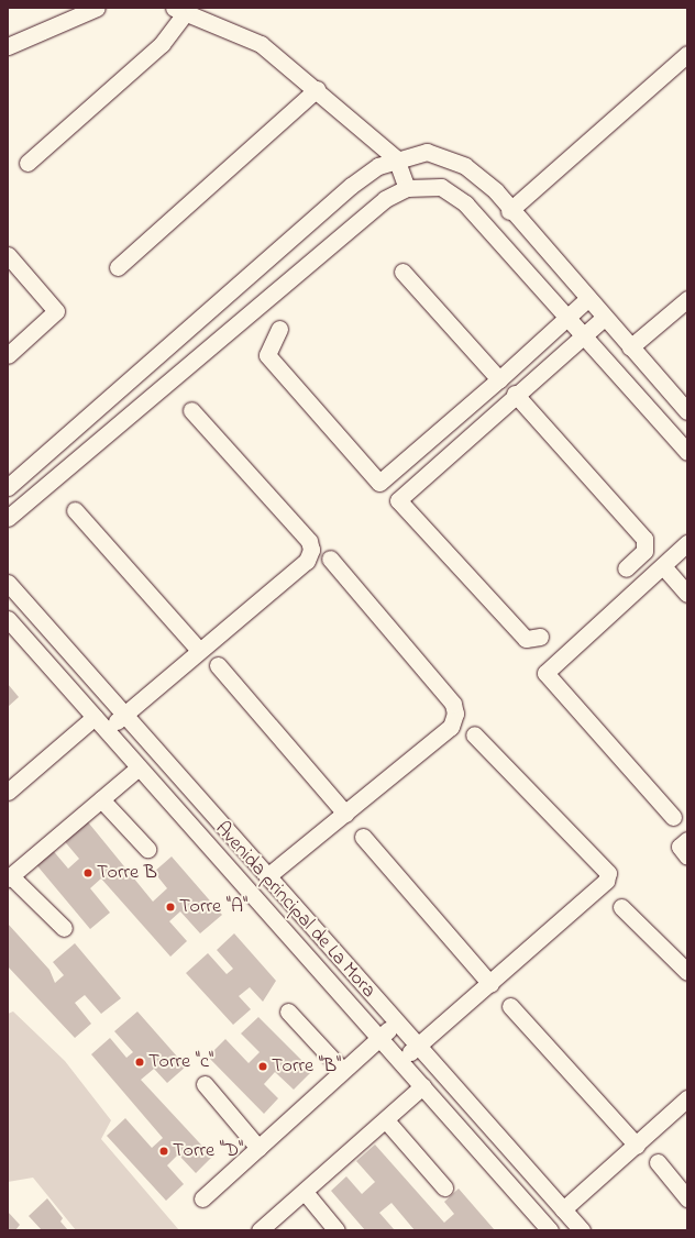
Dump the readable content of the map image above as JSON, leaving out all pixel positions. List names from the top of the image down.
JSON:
{
  "streets": {
    "street": ["Avenida principal de La Mora"]
  },
  "places": [
    "Torre B",
    "Torre \"A\"",
    "Torre \"c\"",
    "Torre \"B\"",
    "Torre \"D\""
  ]
}
